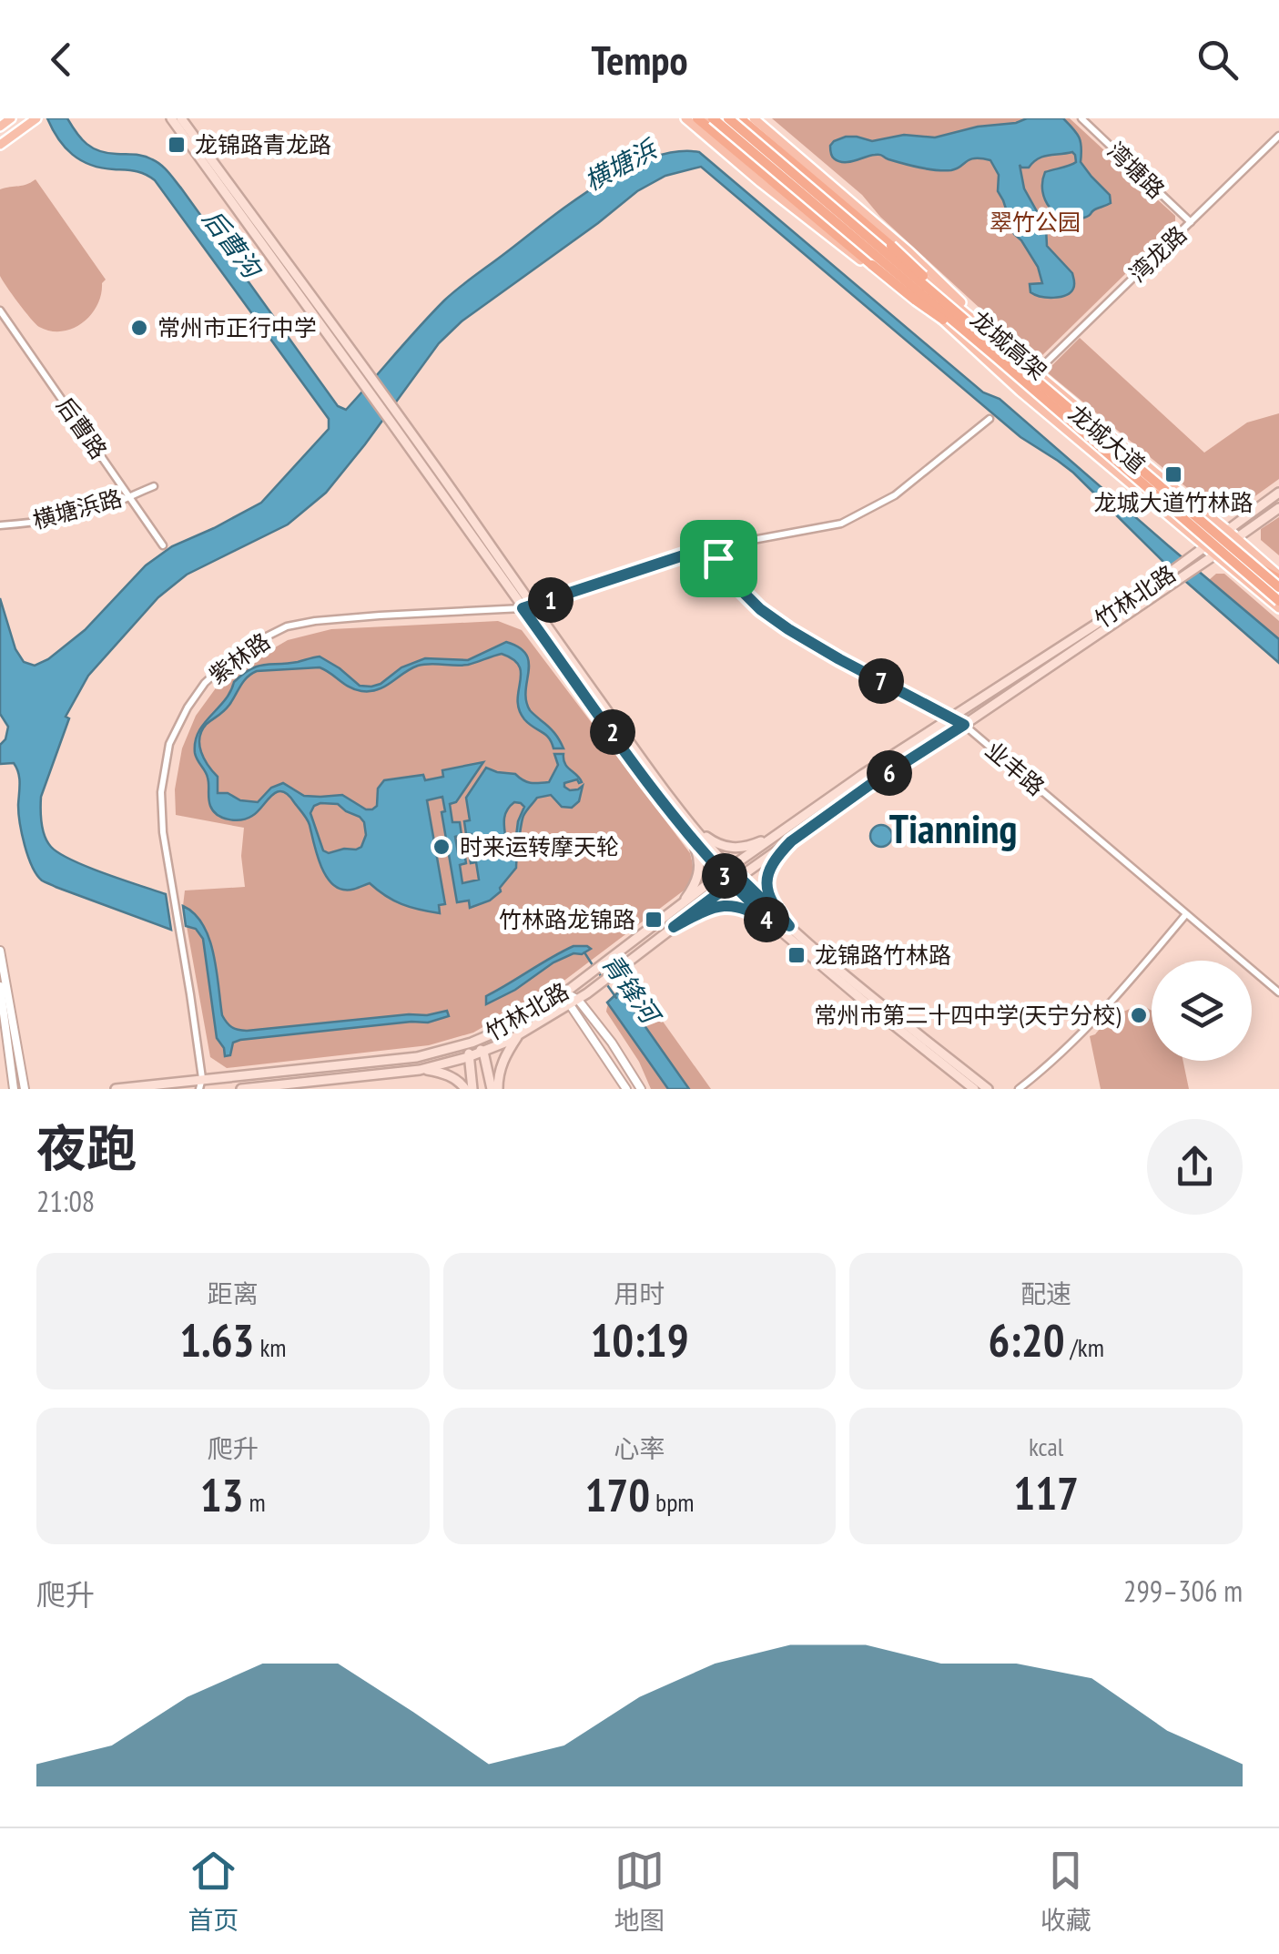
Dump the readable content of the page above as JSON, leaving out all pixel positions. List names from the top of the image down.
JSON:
{
  "streets": {
    "highway": ["龙城高架"],
    "main road": ["龙城大道", "竹林北路"],
    "street": [
      "湾塘路",
      "湾龙路",
      "后曹路",
      "横塘浜路",
      "紫林路",
      "业丰路"
    ]
  },
  "crossings": [
    ["湾塘路", "湾龙路"],
    ["湾龙路", "龙城大道"],
    ["龙城高架", "龙城大道"],
    ["后曹路", "横塘浜路"],
    ["龙城大道", "竹林北路"],
    ["竹林北路", "紫林路"],
    ["竹林北路", "业丰路"],
    ["紫林路", "业丰路"]
  ],
  "districts": ["Tianning"],
  "water": ["横塘浜", "后曹沟", "青锋河"],
  "parks": ["翠竹公园"],
  "places": {
    "transit": [
      "龙锦路青龙路",
      "龙城大道竹林路",
      "竹林路龙锦路",
      "龙锦路竹林路"
    ],
    "other": ["常州市正行中学", "时来运转摩天轮", "常州市第二十四中学(天宁分校)"]
  },
  "page": {
    "header": "Tempo",
    "pins": [
      "1",
      "7",
      "2",
      "6",
      "3",
      "4"
    ],
    "heading": ["夜跑", "21:08"],
    "stats": [
      ["距离", "1.63 km"],
      ["用时", "10:19"],
      ["配速", "6:20 /km"],
      ["爬升", "13 m"],
      ["心率", "170 bpm"],
      ["kcal", "117"]
    ],
    "chart": ["爬升", "299–306 m"],
    "tabs": ["首页", "地图", "收藏"]
  }
}
